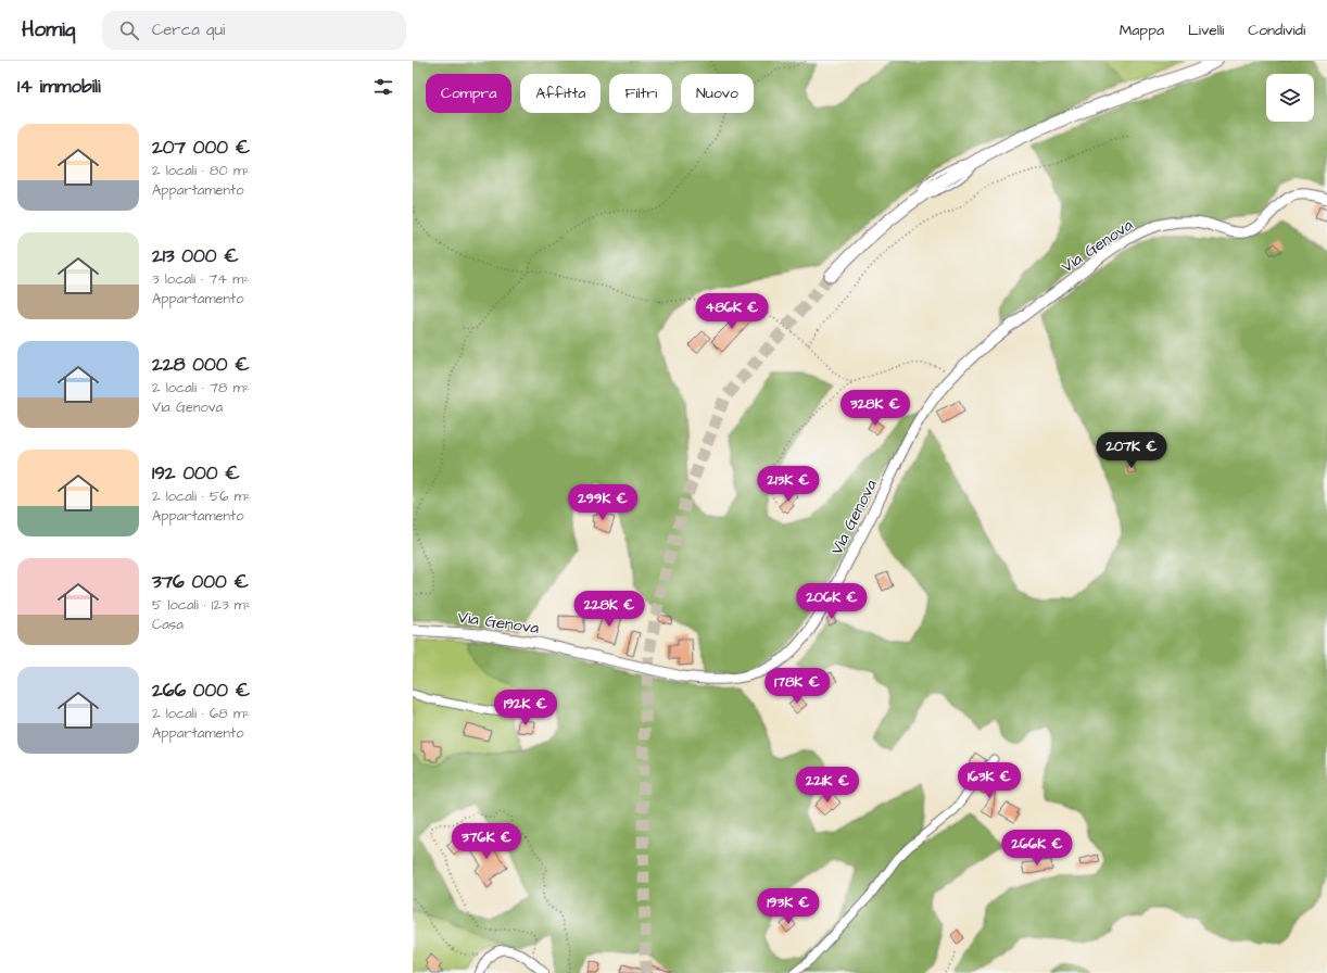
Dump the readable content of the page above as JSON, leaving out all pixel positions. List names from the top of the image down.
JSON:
{
  "streets": {
    "main road": ["Via Genova"]
  },
  "page": {
    "header": "Homiq",
    "search": "Cerca qui",
    "nav": ["Mappa", "Livelli", "Condividi"],
    "heading": "14 immobili",
    "chip": [
      "Compra",
      "Affitta",
      "Filtri",
      "Nuovo"
    ],
    "list": [
      {
        "name": "207 000 €",
        "note": "2 locali · 80 m² · Appartamento"
      },
      {
        "name": "213 000 €",
        "note": "3 locali · 74 m² · Appartamento"
      },
      {
        "name": "228 000 €",
        "note": "2 locali · 78 m² · Via Genova"
      },
      {
        "name": "192 000 €",
        "note": "2 locali · 56 m² · Appartamento"
      },
      {
        "name": "376 000 €",
        "note": "5 locali · 123 m² · Casa"
      },
      {
        "name": "266 000 €",
        "note": "2 locali · 68 m² · Appartamento"
      }
    ],
    "price": [
      "486K €",
      "328K €",
      "207K €",
      "213K €",
      "299K €",
      "206K €",
      "228K €",
      "178K €",
      "192K €",
      "163K €",
      "221K €",
      "376K €",
      "266K €",
      "193K €"
    ]
  }
}
